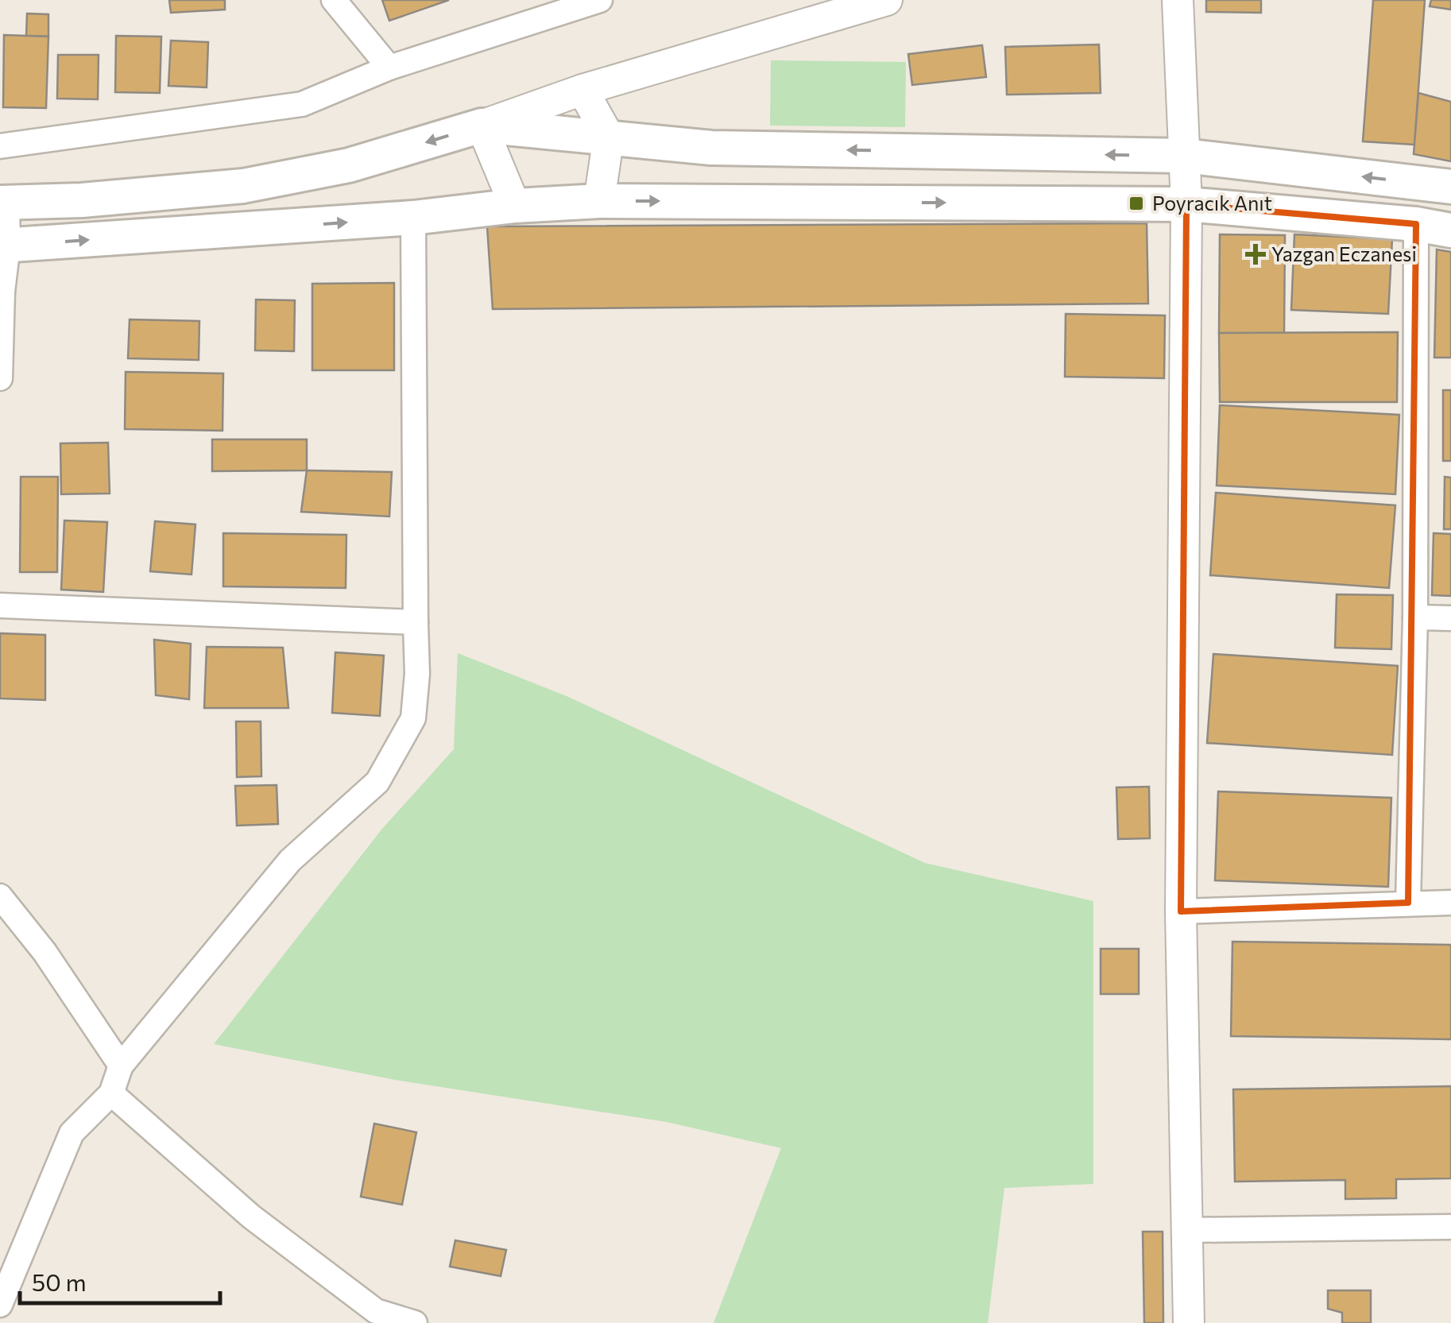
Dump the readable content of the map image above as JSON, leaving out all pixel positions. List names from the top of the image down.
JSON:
{
  "places": {
    "transit": ["Poyracık Anıt"],
    "health": ["Yazgan Eczanesi"]
  },
  "scale_bar": "50 m"
}
